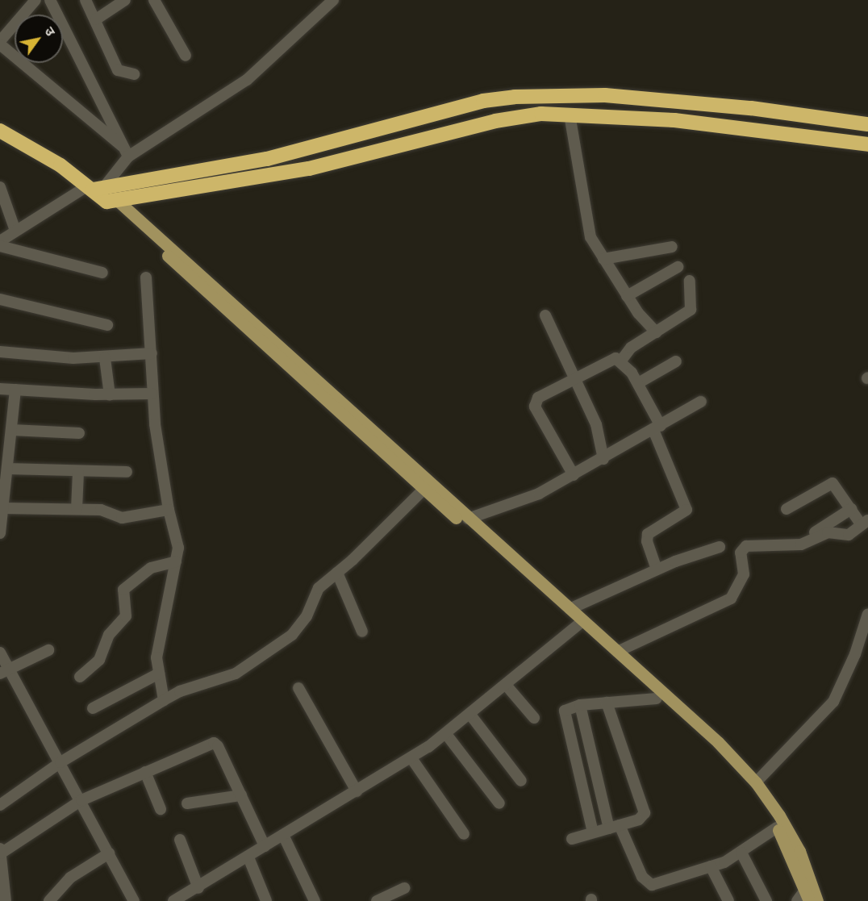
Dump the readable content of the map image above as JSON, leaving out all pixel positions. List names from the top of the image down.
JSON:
{
  "north": "top right"
}
